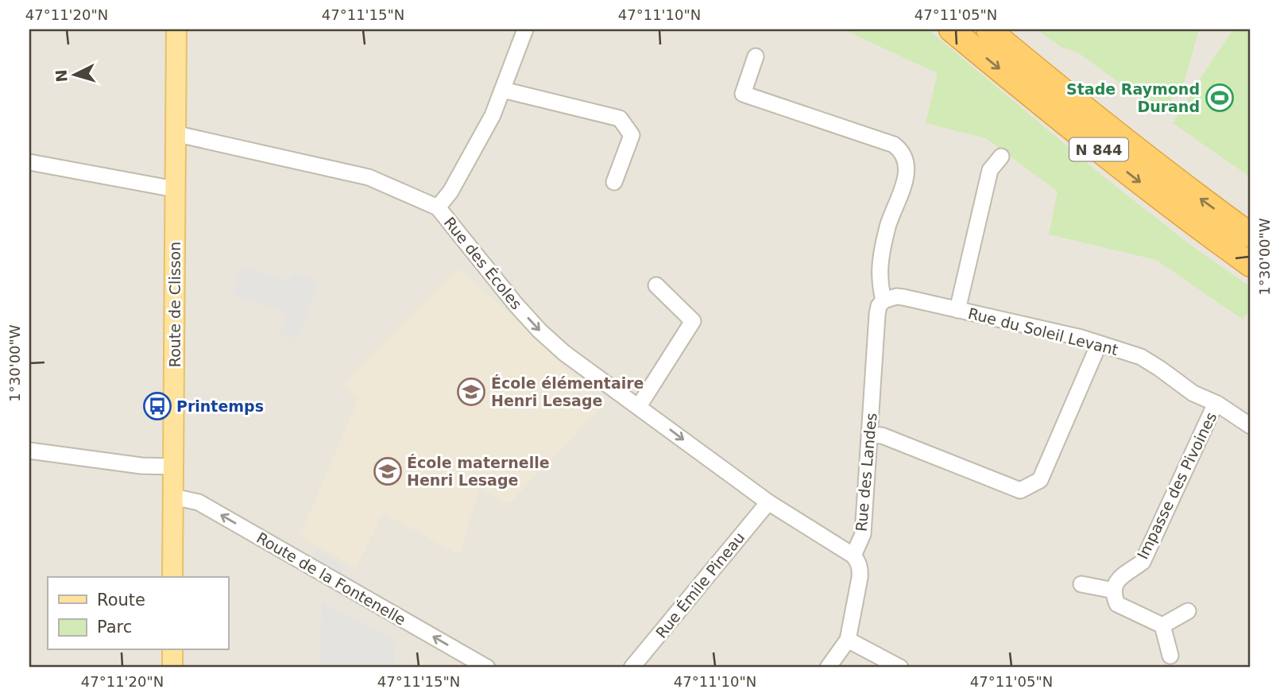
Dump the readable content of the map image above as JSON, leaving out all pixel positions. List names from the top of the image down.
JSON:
{
  "streets": {
    "highway": ["N 844"],
    "main road": ["Route de Clisson"],
    "street": [
      "Rue des Écoles",
      "Rue du Soleil Levant",
      "Rue des Landes",
      "Impasse des Pivoines",
      "Route de la Fontenelle",
      "Rue Émile Pineau"
    ]
  },
  "crossings": [
    ["Rue des Écoles", "Route de Clisson"],
    ["Rue des Écoles", "Rue des Landes"],
    ["Rue des Écoles", "Rue Émile Pineau"],
    ["Route de Clisson", "Route de la Fontenelle"],
    ["Rue du Soleil Levant", "Rue des Landes"],
    ["Rue du Soleil Levant", "Impasse des Pivoines"]
  ],
  "one_way": ["Rue des Écoles", "Route de la Fontenelle"],
  "places": {
    "sports": ["Stade Raymond Durand"],
    "school or university": ["École élémentaire Henri Lesage", "École maternelle Henri Lesage"],
    "bus stop": ["Printemps"]
  },
  "legend": ["Route", "Parc"],
  "north": "left",
  "coordinates": [
    "47°11'20\"N",
    "47°11'15\"N",
    "47°11'10\"N",
    "47°11'05\"N",
    "1°30'00\"W"
  ]
}
